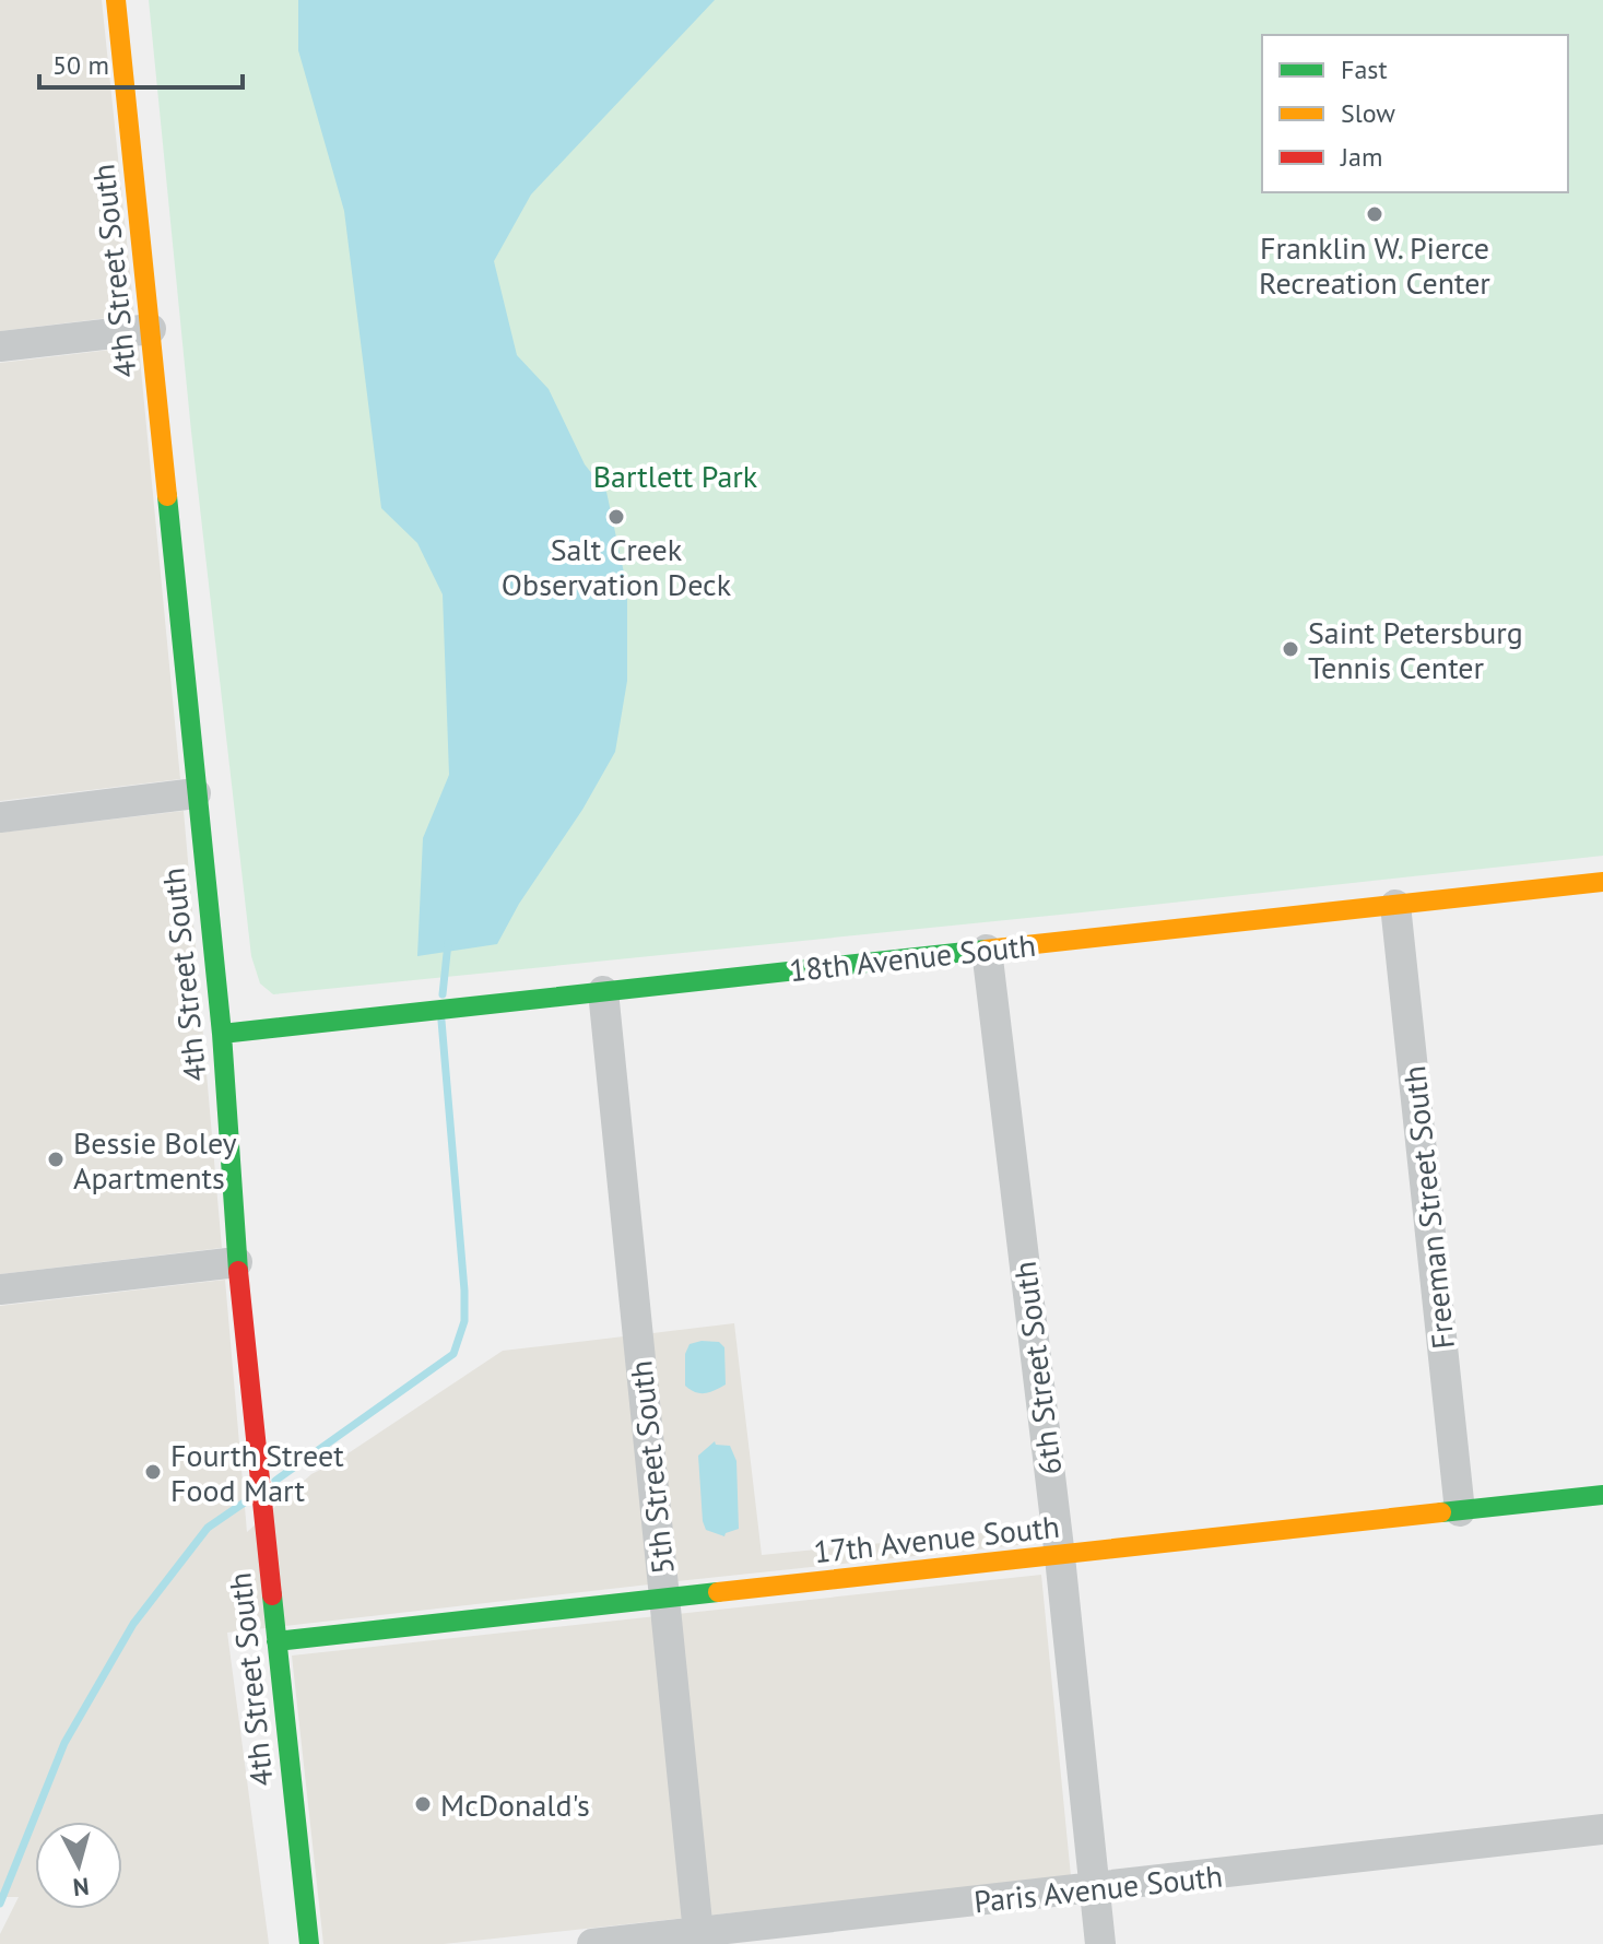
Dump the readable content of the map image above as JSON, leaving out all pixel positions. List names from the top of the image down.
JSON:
{
  "streets": {
    "street": [
      "4th Street South",
      "18th Avenue South",
      "Freeman Street South",
      "6th Street South",
      "5th Street South",
      "17th Avenue South",
      "Paris Avenue South"
    ]
  },
  "crossings": [
    ["4th Street South", "18th Avenue South"],
    ["4th Street South", "17th Avenue South"],
    ["18th Avenue South", "Freeman Street South"],
    ["18th Avenue South", "6th Street South"],
    ["18th Avenue South", "5th Street South"],
    ["Freeman Street South", "17th Avenue South"],
    ["6th Street South", "17th Avenue South"],
    ["6th Street South", "Paris Avenue South"],
    ["5th Street South", "17th Avenue South"],
    ["5th Street South", "Paris Avenue South"]
  ],
  "parks": ["Bartlett Park"],
  "places": [
    "Franklin W. Pierce Recreation Center",
    "Salt Creek Observation Deck",
    "Saint Petersburg Tennis Center",
    "Bessie Boley Apartments",
    "Fourth Street Food Mart",
    "McDonald's"
  ],
  "legend": ["Fast", "Slow", "Jam"],
  "scale_bar": "50 m",
  "north": "bottom"
}
